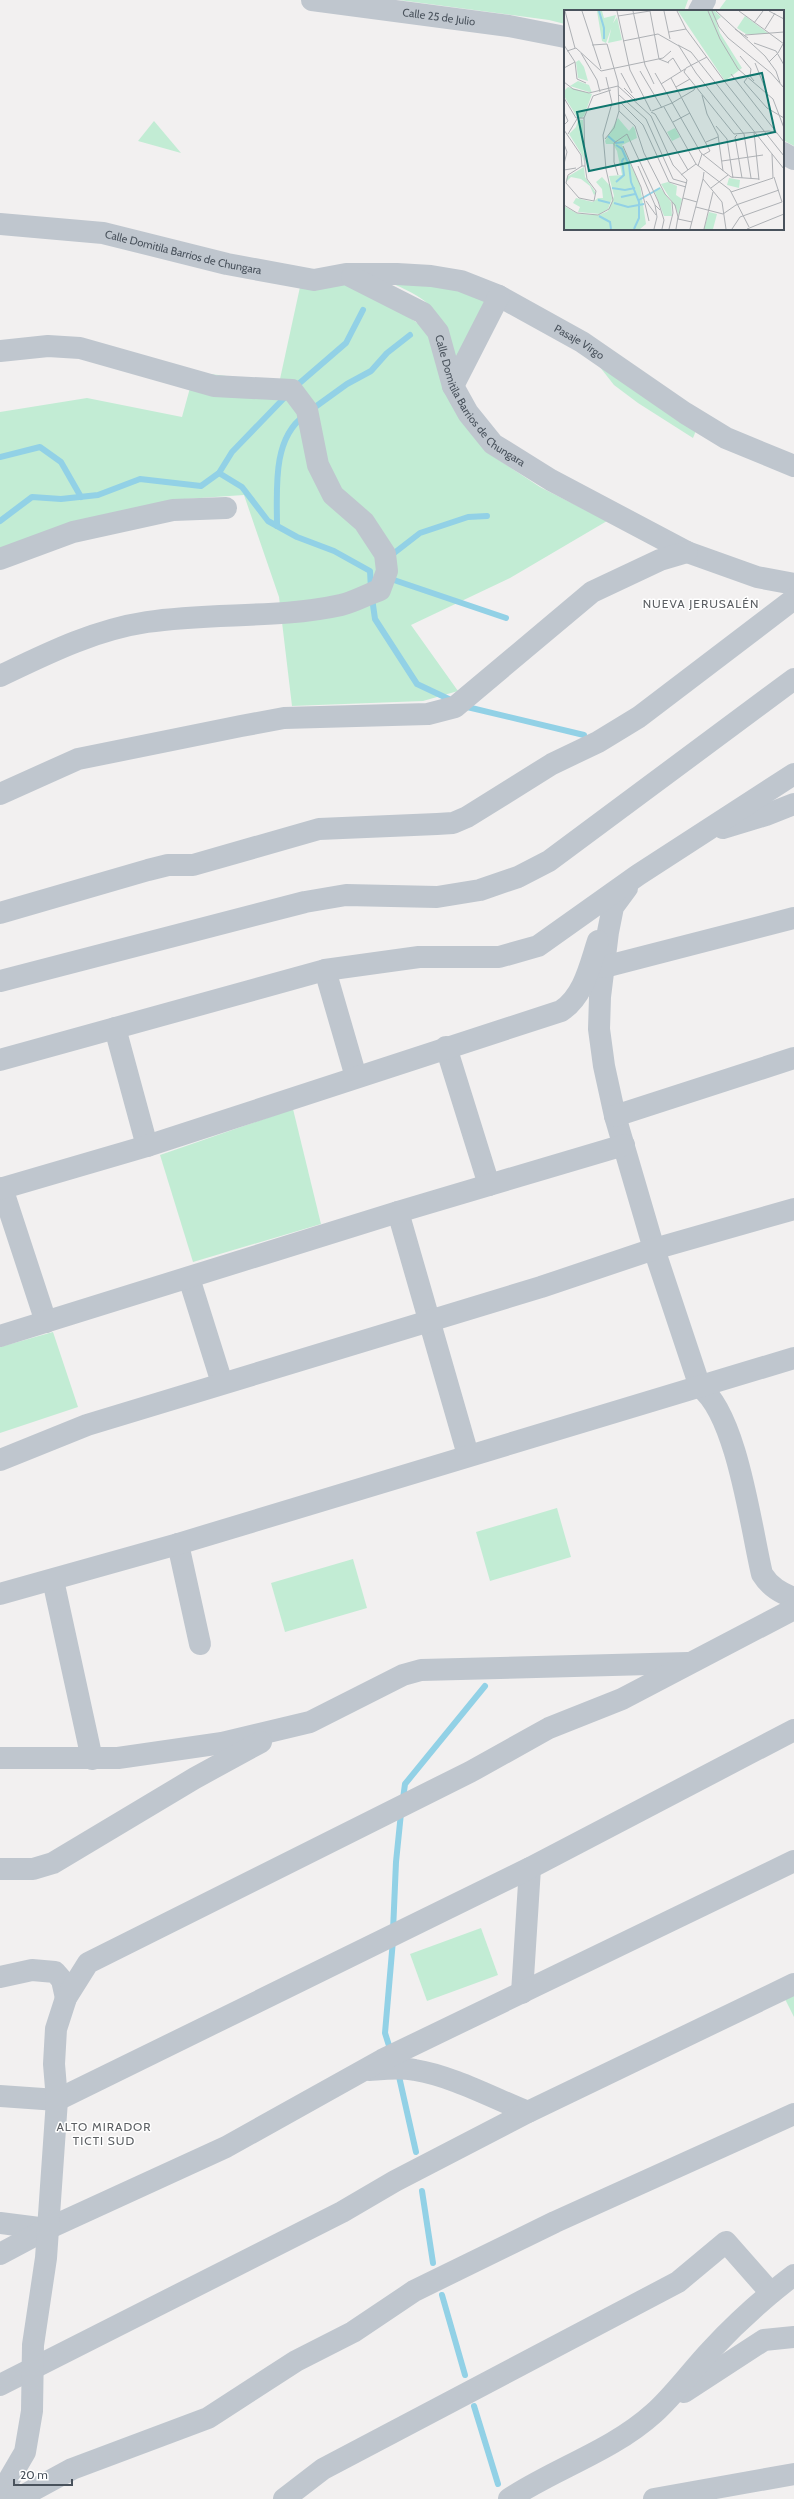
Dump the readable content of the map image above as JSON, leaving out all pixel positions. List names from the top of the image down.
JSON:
{
  "streets": {
    "street": ["Calle 25 de Julio", "Calle Domitila Barrios de Chungara", "Pasaje Virgo"]
  },
  "crossings": [
    ["Calle Domitila Barrios de Chungara", "Pasaje Virgo"]
  ],
  "districts": ["NUEVA JERUSALÉN", "ALTO MIRADOR TICTI SUD"],
  "scale_bar": "20 m"
}
